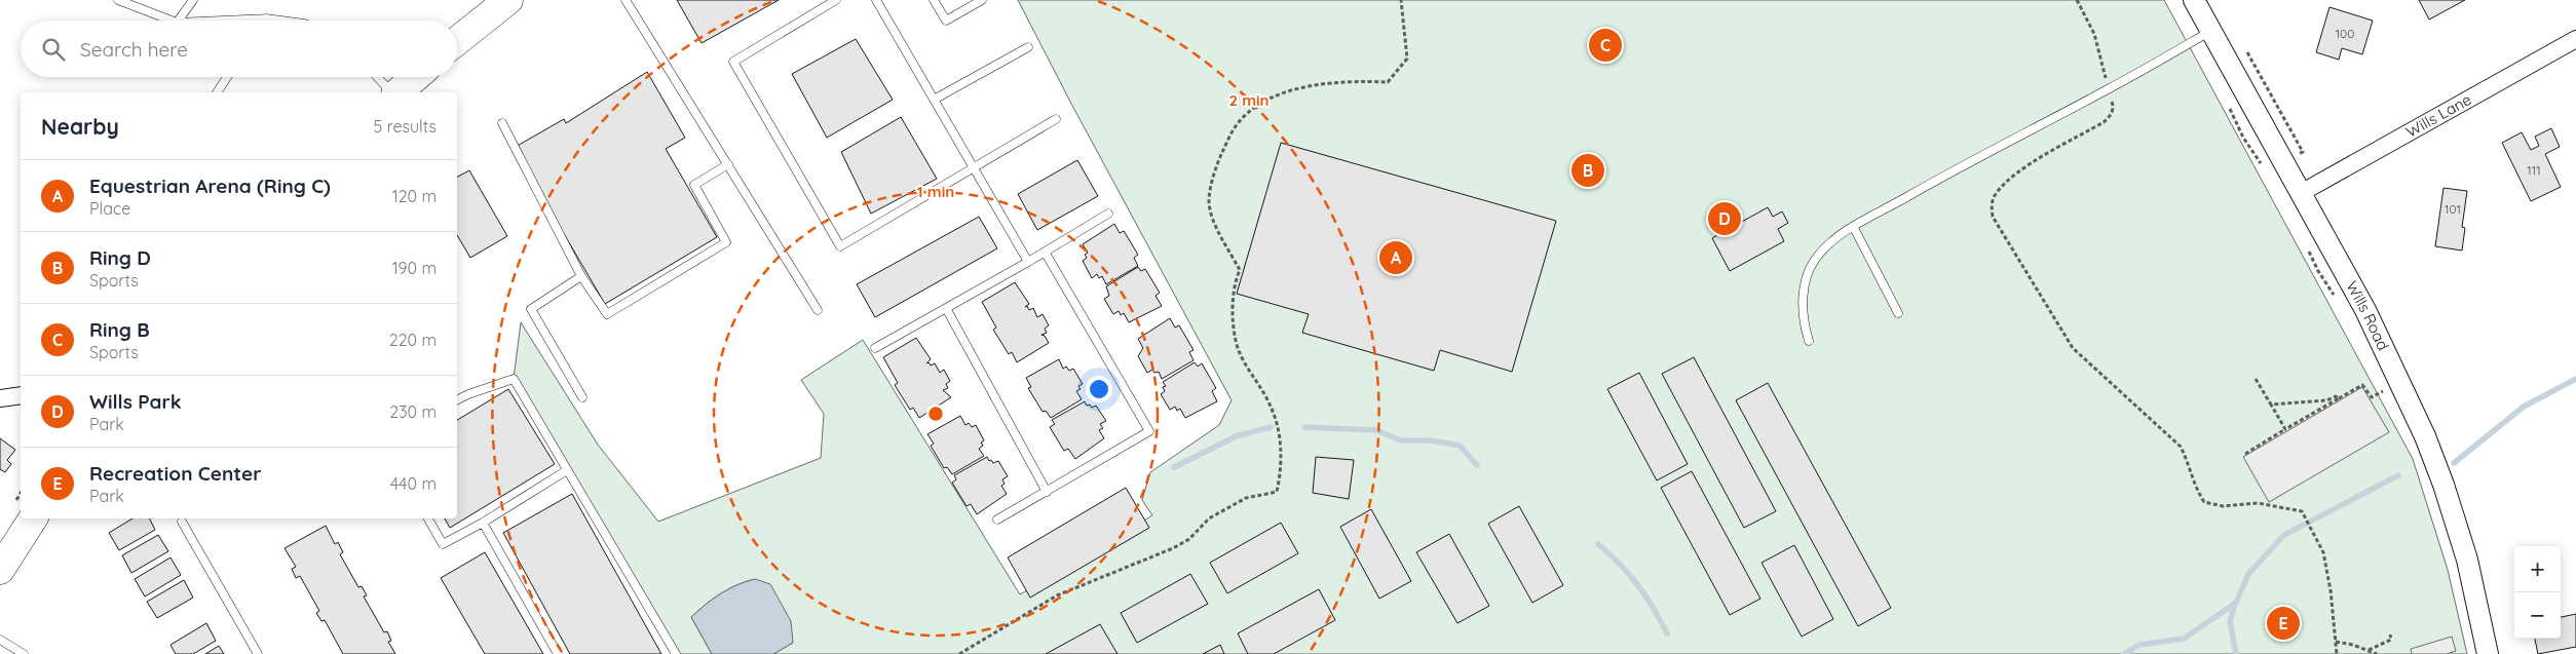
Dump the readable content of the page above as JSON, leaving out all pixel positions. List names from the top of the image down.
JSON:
{
  "streets": {
    "street": ["Wills Lane", "Wills Road"]
  },
  "crossings": [
    ["Wills Lane", "Wills Road"]
  ],
  "house_numbers": ["100", "111", "101"],
  "page": {
    "search": "Search here",
    "pins": [
      "C",
      "B",
      "D",
      "A",
      "E"
    ],
    "heading": ["Nearby", "5 results"],
    "list": [
      {
        "mark": "A",
        "name": "Equestrian Arena (Ring C)",
        "note": "Place",
        "value": "120 m"
      },
      {
        "mark": "B",
        "name": "Ring D",
        "note": "Sports",
        "value": "190 m"
      },
      {
        "mark": "C",
        "name": "Ring B",
        "note": "Sports",
        "value": "220 m"
      },
      {
        "mark": "D",
        "name": "Wills Park",
        "note": "Park",
        "value": "230 m"
      },
      {
        "mark": "E",
        "name": "Recreation Center",
        "note": "Park",
        "value": "440 m"
      }
    ],
    "map_buttons": ["+", "−"]
  },
  "rings": ["2 min", "1 min"]
}
